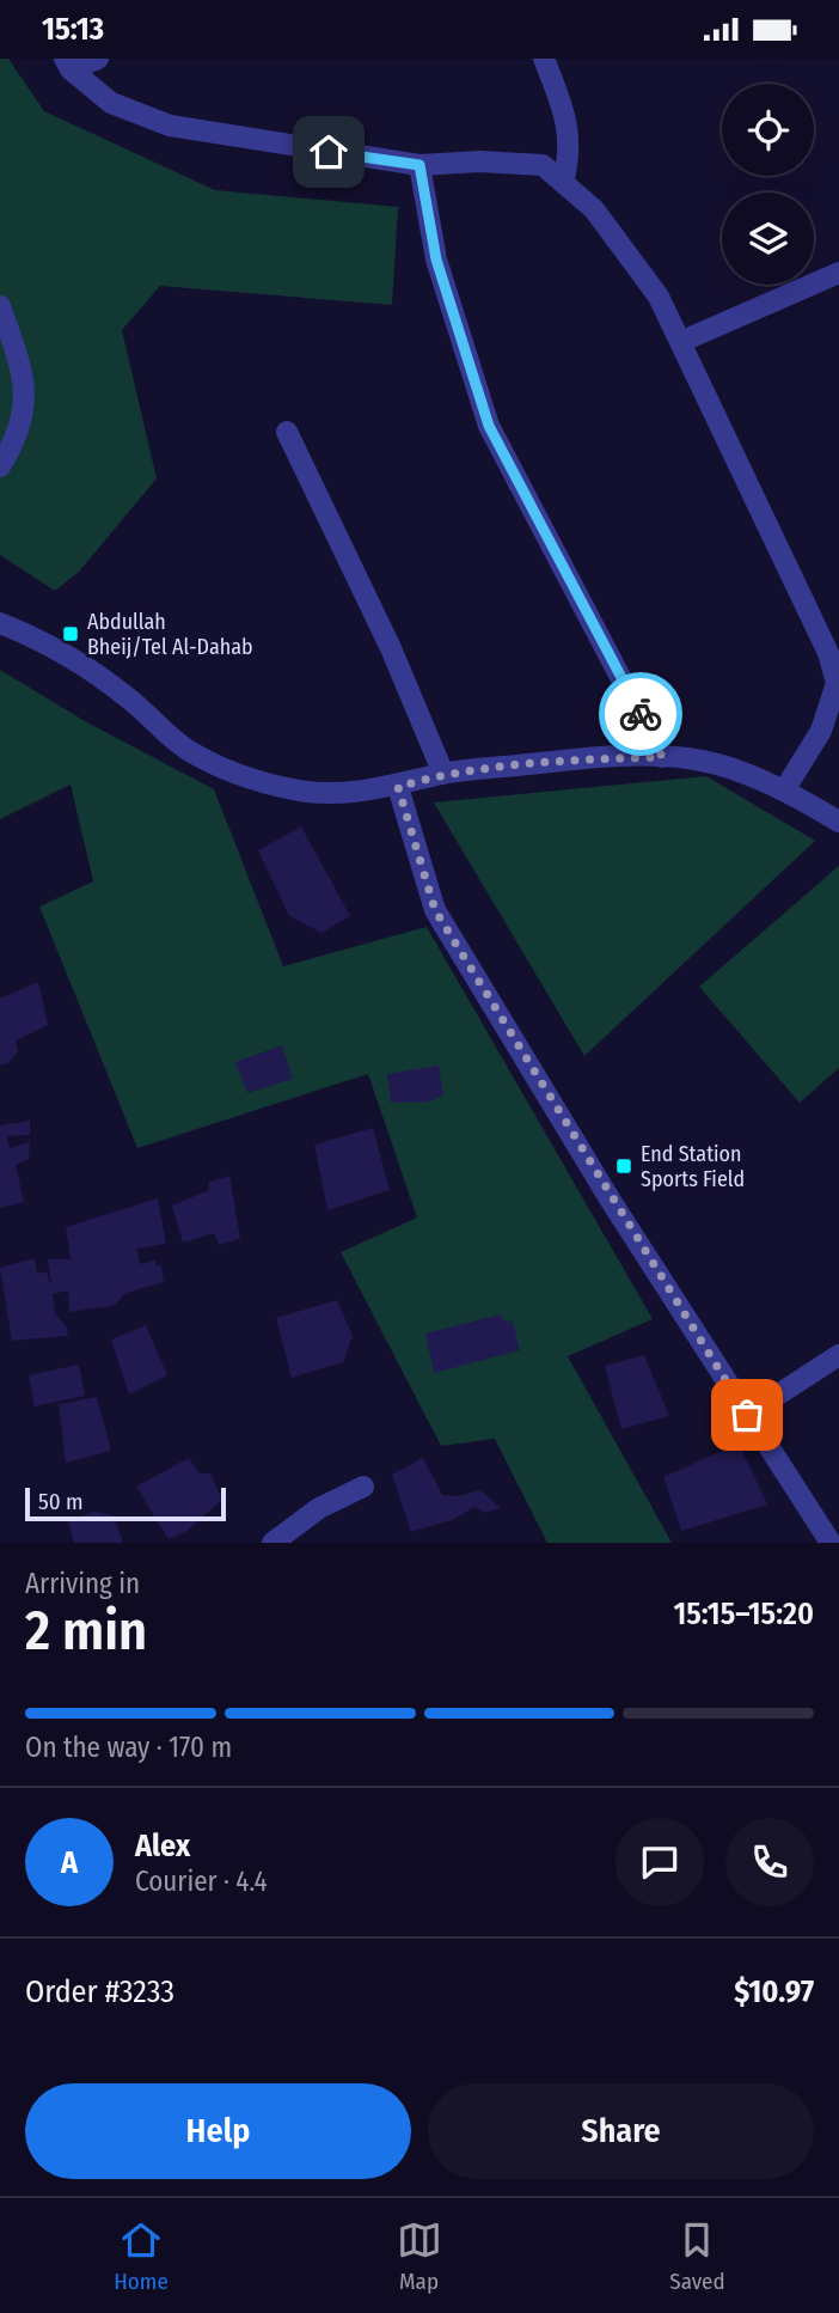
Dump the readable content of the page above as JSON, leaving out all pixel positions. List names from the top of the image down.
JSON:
{
  "places": {
    "transit": ["Abdullah Bheij/Tel Al-Dahab", "End Station Sports Field"]
  },
  "scale_bar": "50 m",
  "page": {
    "status": "15:13",
    "scale": "50 m",
    "heading": ["2 min", "Arriving in", "15:15–15:20"],
    "panel": [
      "Alex",
      "Courier · 4.4",
      "Order #3233",
      "$10.97"
    ],
    "bar": "On the way · 170 m",
    "round": "A",
    "buttons": ["Help", "Share"],
    "tabs": ["Home", "Map", "Saved"]
  }
}
